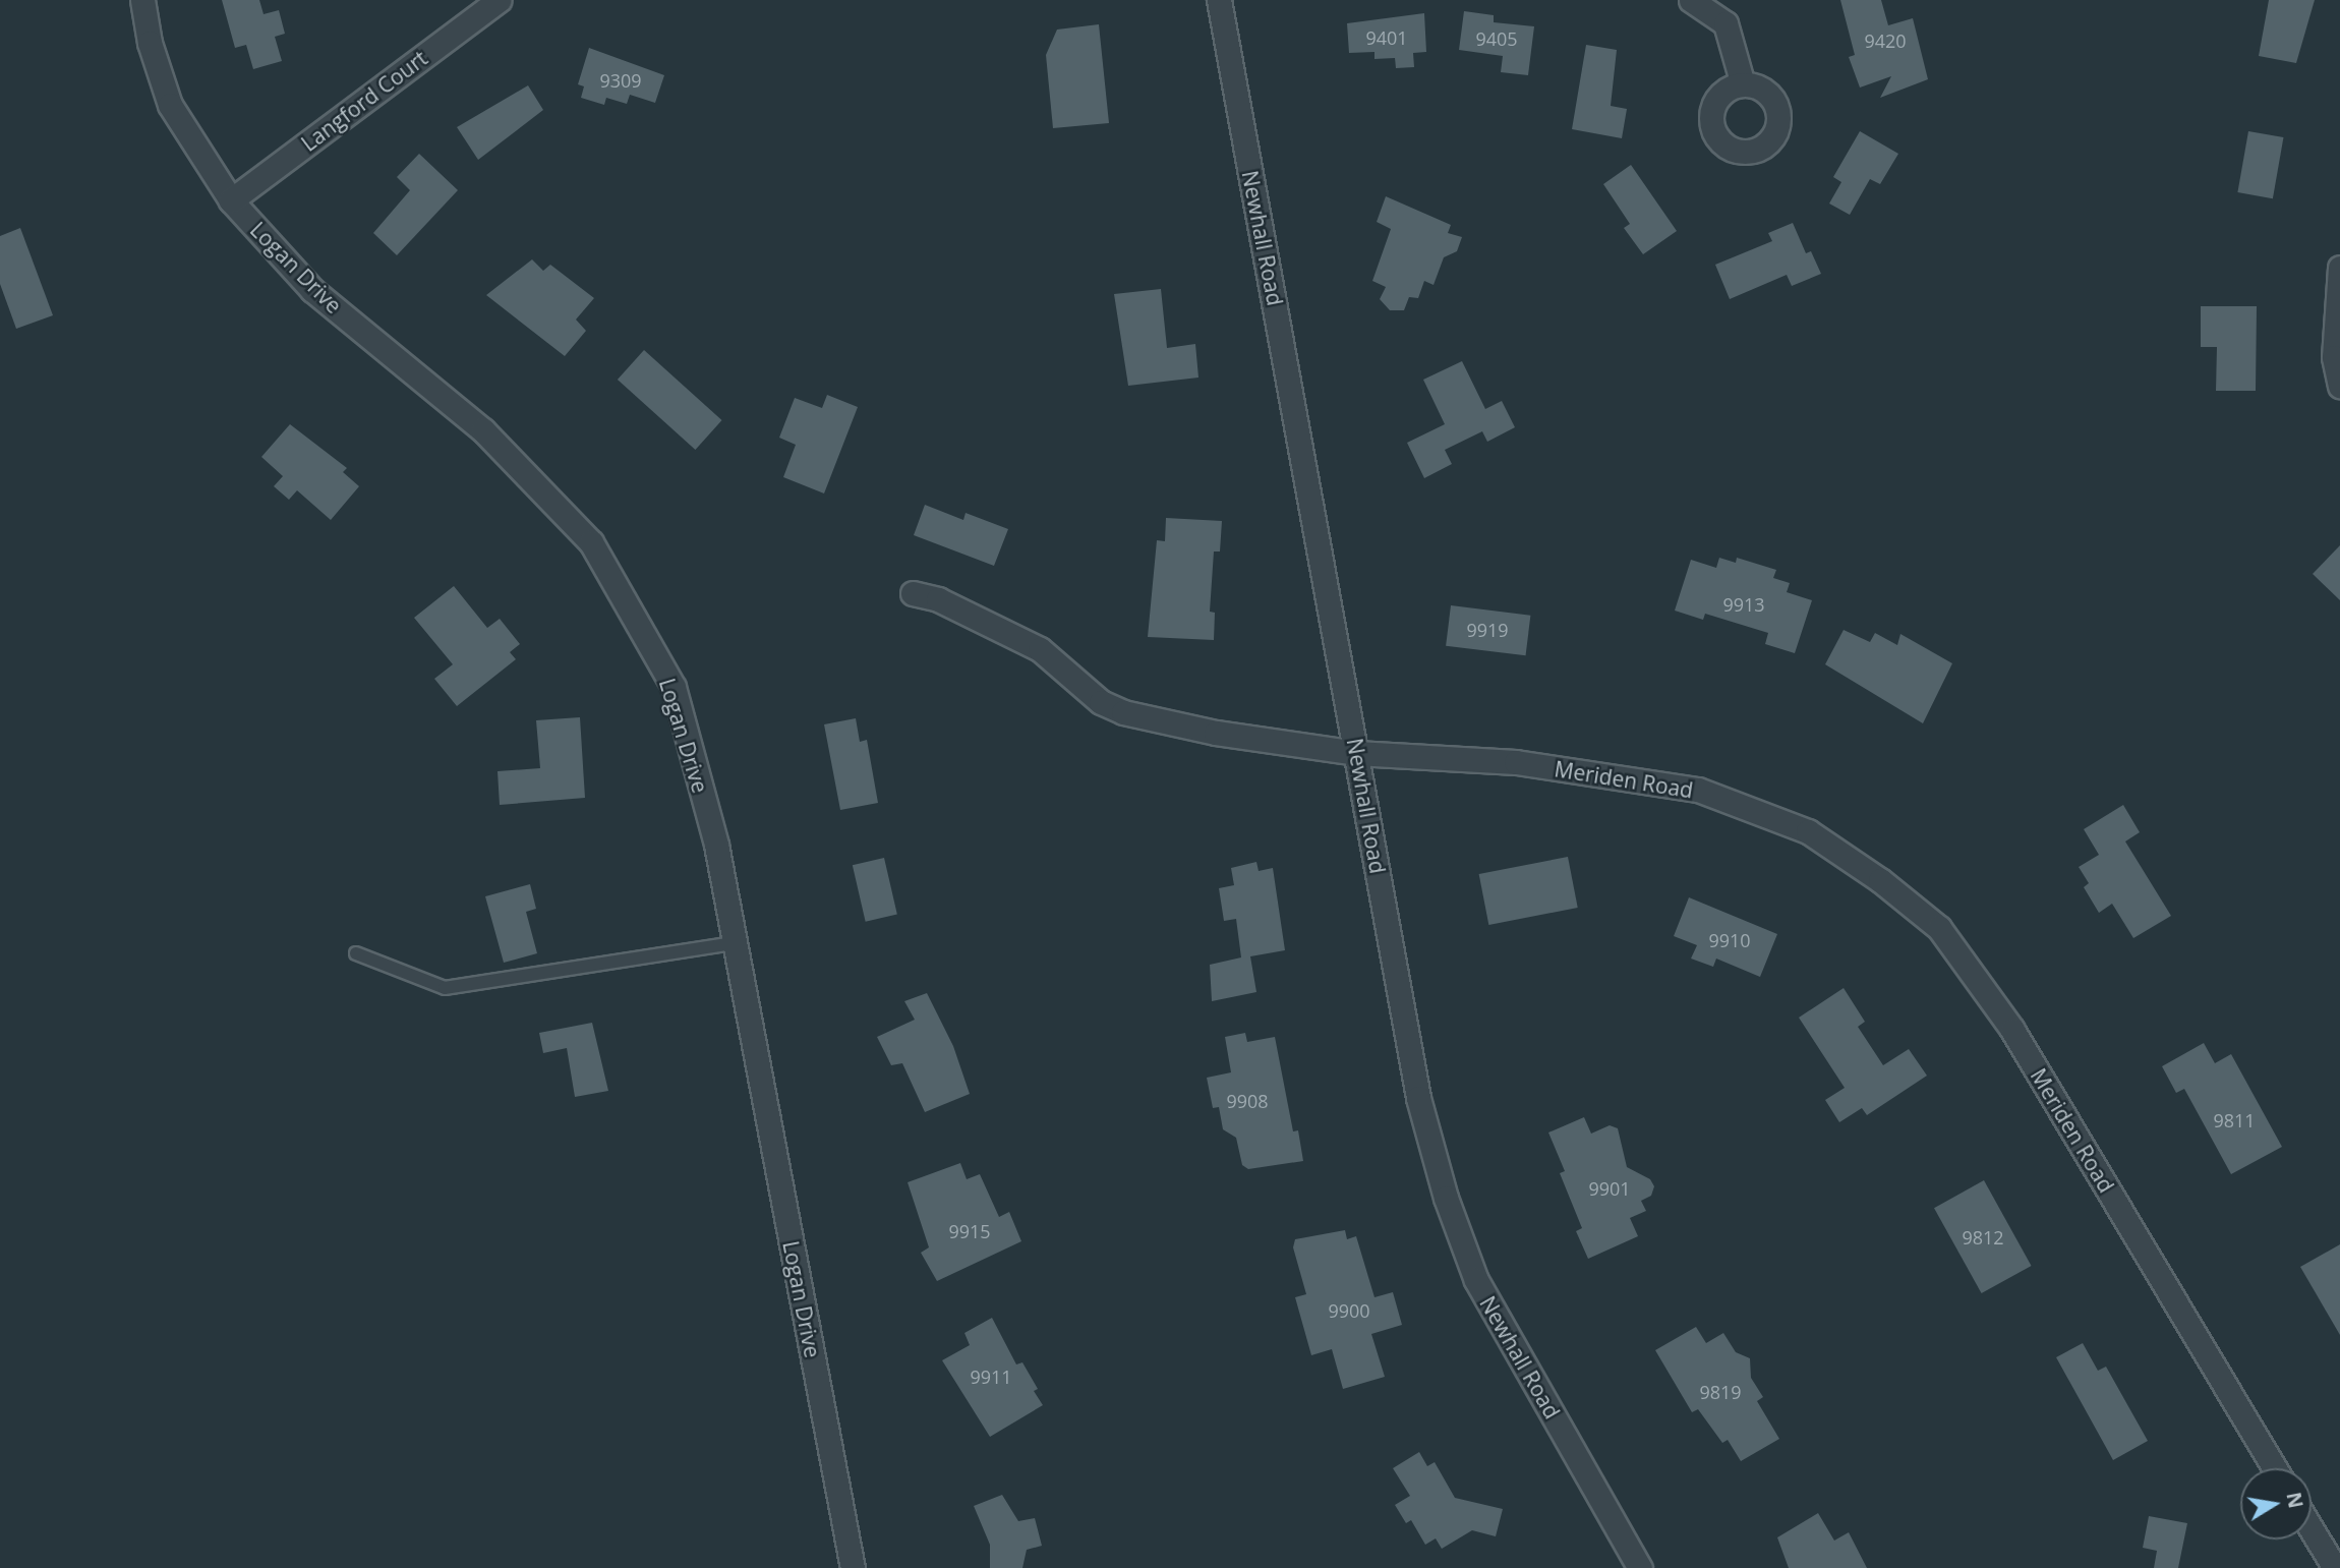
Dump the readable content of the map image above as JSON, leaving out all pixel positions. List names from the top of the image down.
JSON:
{
  "streets": {
    "street": [
      "Langford Court",
      "Newhall Road",
      "Logan Drive",
      "Meriden Road"
    ]
  },
  "crossings": [
    ["Langford Court", "Logan Drive"],
    ["Newhall Road", "Meriden Road"]
  ],
  "house_numbers": [
    "9401",
    "9405",
    "9420",
    "9309",
    "9913",
    "9919",
    "9910",
    "9908",
    "9811",
    "9901",
    "9915",
    "9812",
    "9900",
    "9911",
    "9819"
  ],
  "north": "right"
}
